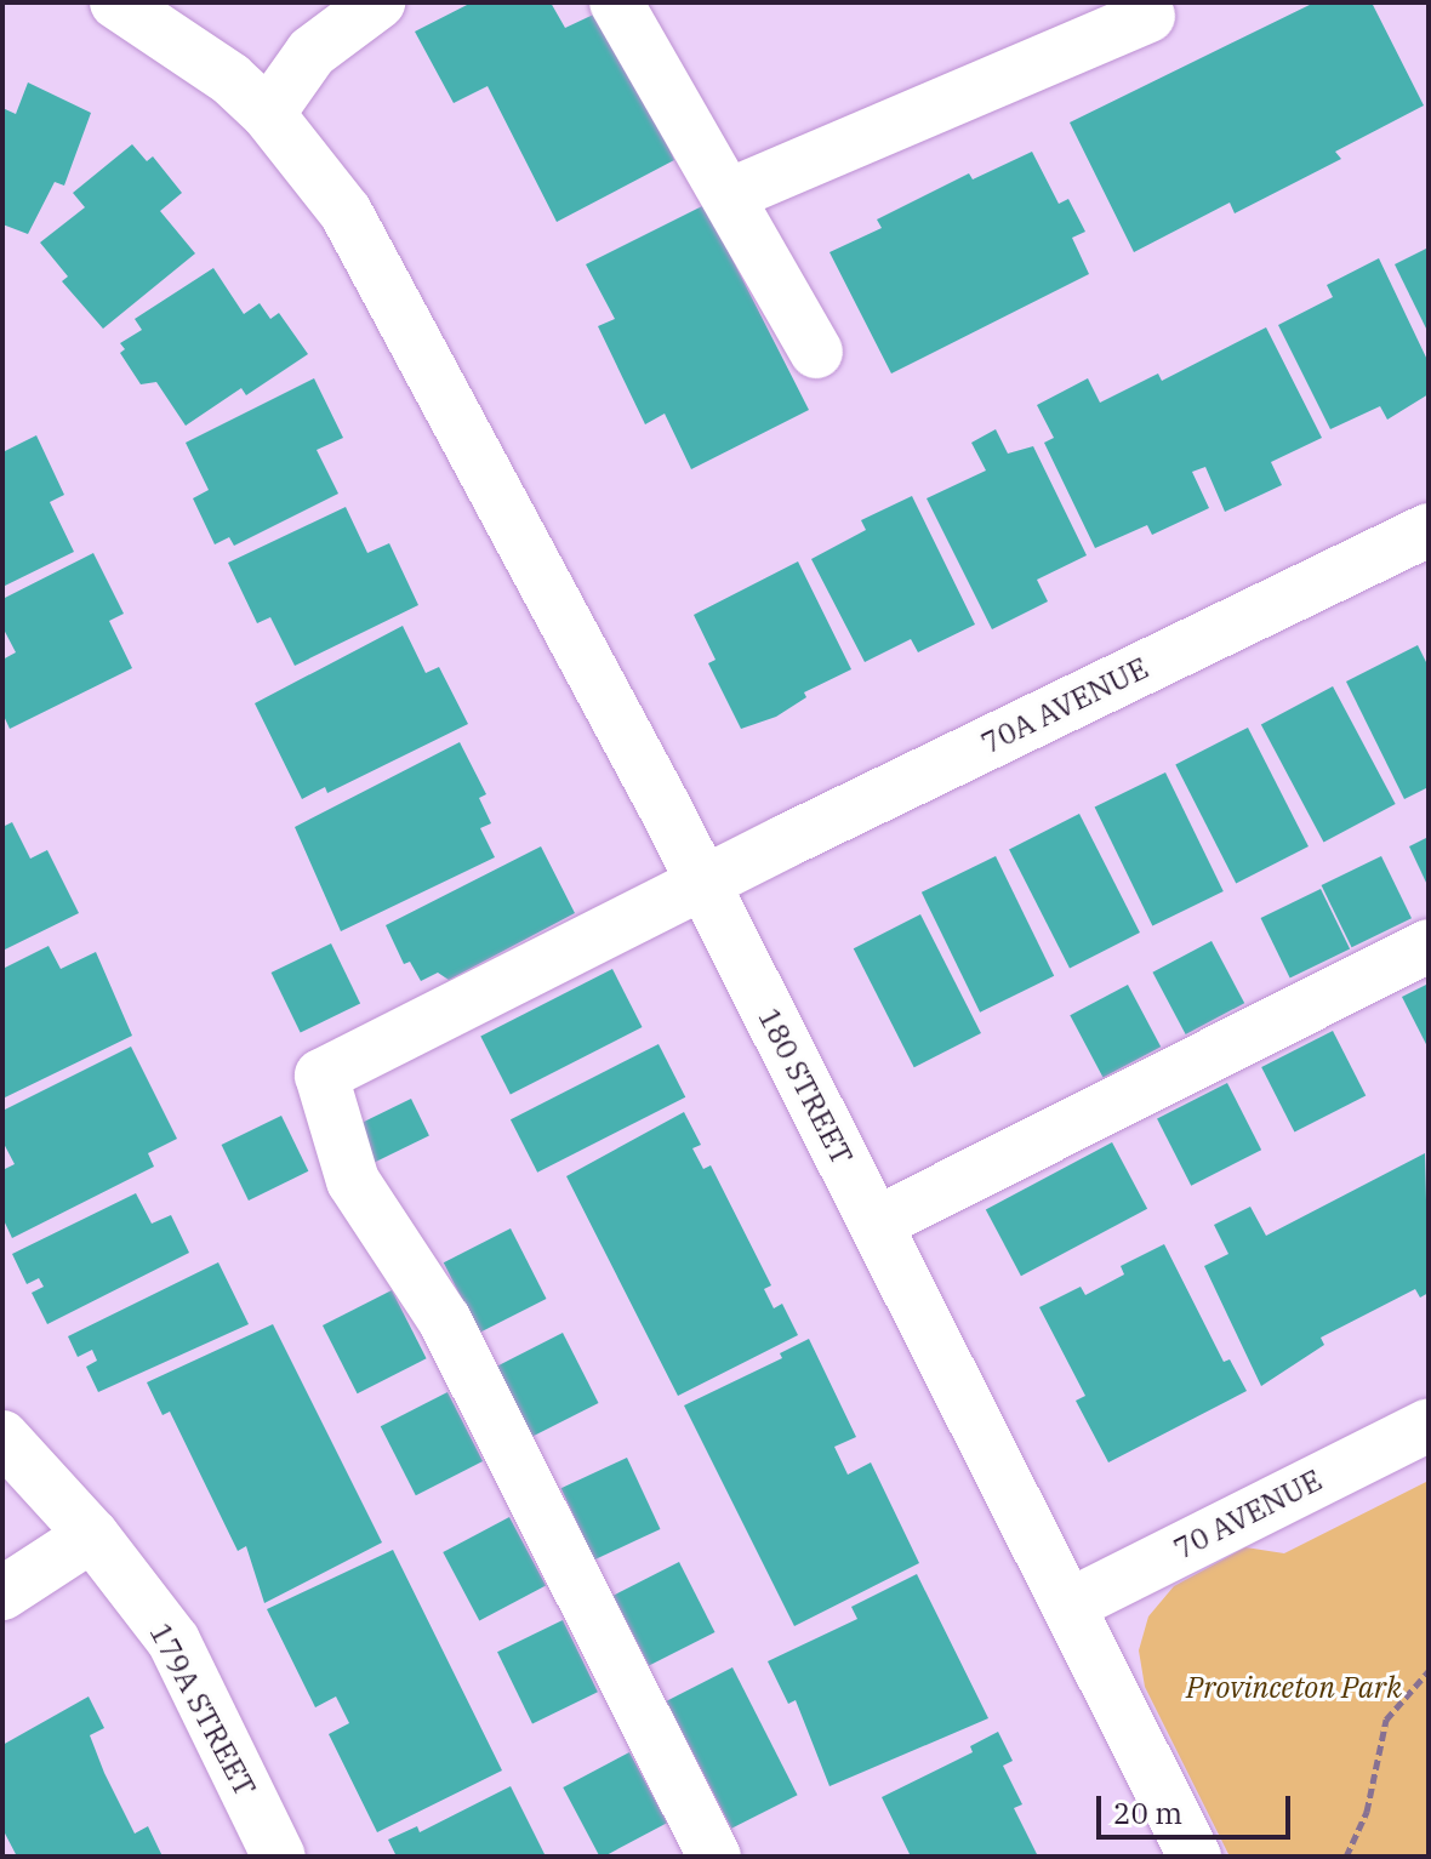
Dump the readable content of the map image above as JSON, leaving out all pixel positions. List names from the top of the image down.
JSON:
{
  "streets": {
    "street": [
      "70A AVENUE",
      "180 STREET",
      "70 AVENUE",
      "179A STREET"
    ]
  },
  "crossings": [
    ["70A AVENUE", "180 STREET"],
    ["180 STREET", "70 AVENUE"]
  ],
  "parks": ["Provinceton Park"],
  "scale_bar": "20 m"
}
